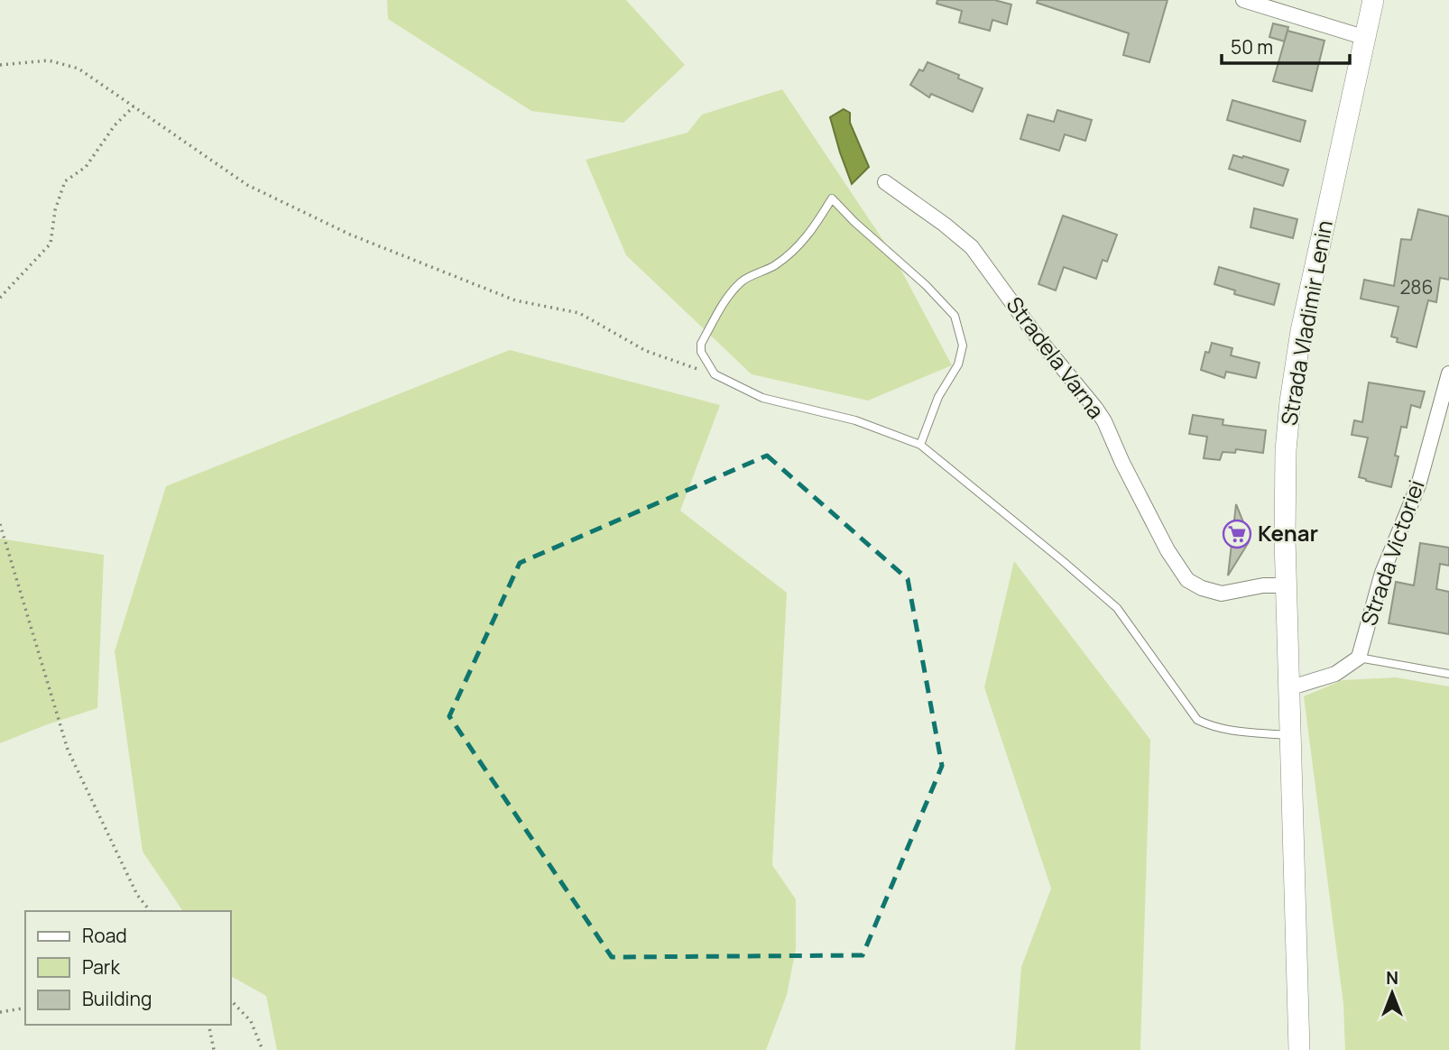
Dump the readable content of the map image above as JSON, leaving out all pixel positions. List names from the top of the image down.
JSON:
{
  "streets": {
    "main road": ["Strada Vladimir Lenin"],
    "street": ["Stradela Varna", "Strada Victoriei"]
  },
  "crossings": [
    ["Strada Vladimir Lenin", "Stradela Varna"]
  ],
  "places": {
    "supermarket": ["Kenar"]
  },
  "house_numbers": ["286"],
  "legend": ["Road", "Park", "Building"],
  "scale_bar": "50 m",
  "north": "top"
}
